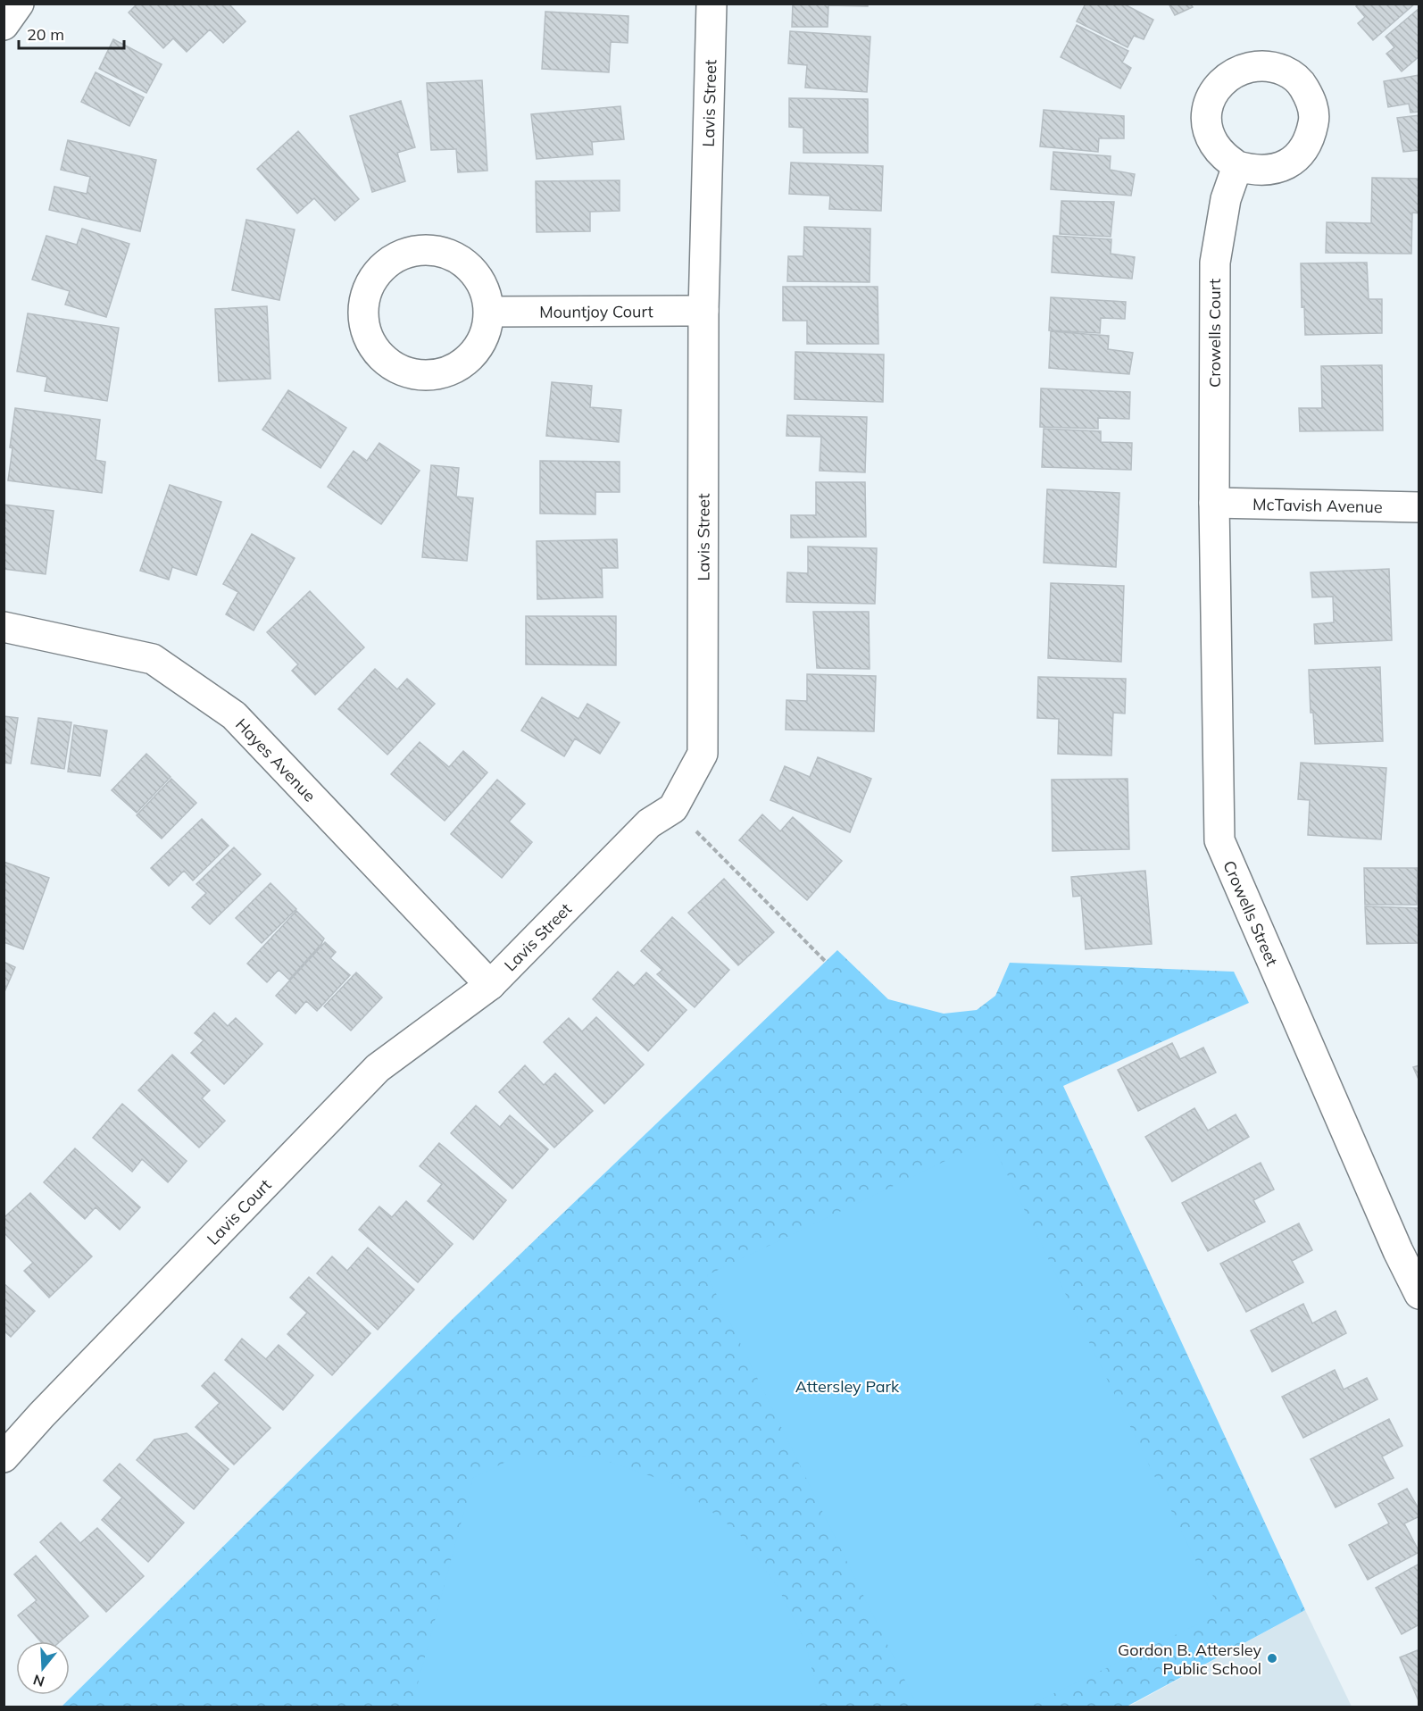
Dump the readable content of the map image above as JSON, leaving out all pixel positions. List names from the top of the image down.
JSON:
{
  "streets": {
    "street": [
      "Lavis Street",
      "Mountjoy Court",
      "Crowells Court",
      "McTavish Avenue",
      "Hayes Avenue",
      "Crowells Street",
      "Lavis Court"
    ]
  },
  "crossings": [
    ["Lavis Street", "Mountjoy Court"],
    ["Lavis Street", "Hayes Avenue"],
    ["Lavis Street", "Lavis Court"],
    ["Crowells Court", "McTavish Avenue"],
    ["Crowells Court", "Crowells Street"],
    ["McTavish Avenue", "Crowells Street"],
    ["Hayes Avenue", "Lavis Court"]
  ],
  "parks": ["Attersley Park"],
  "places": ["Gordon B. Attersley Public School"],
  "scale_bar": "20 m",
  "north": "bottom"
}
